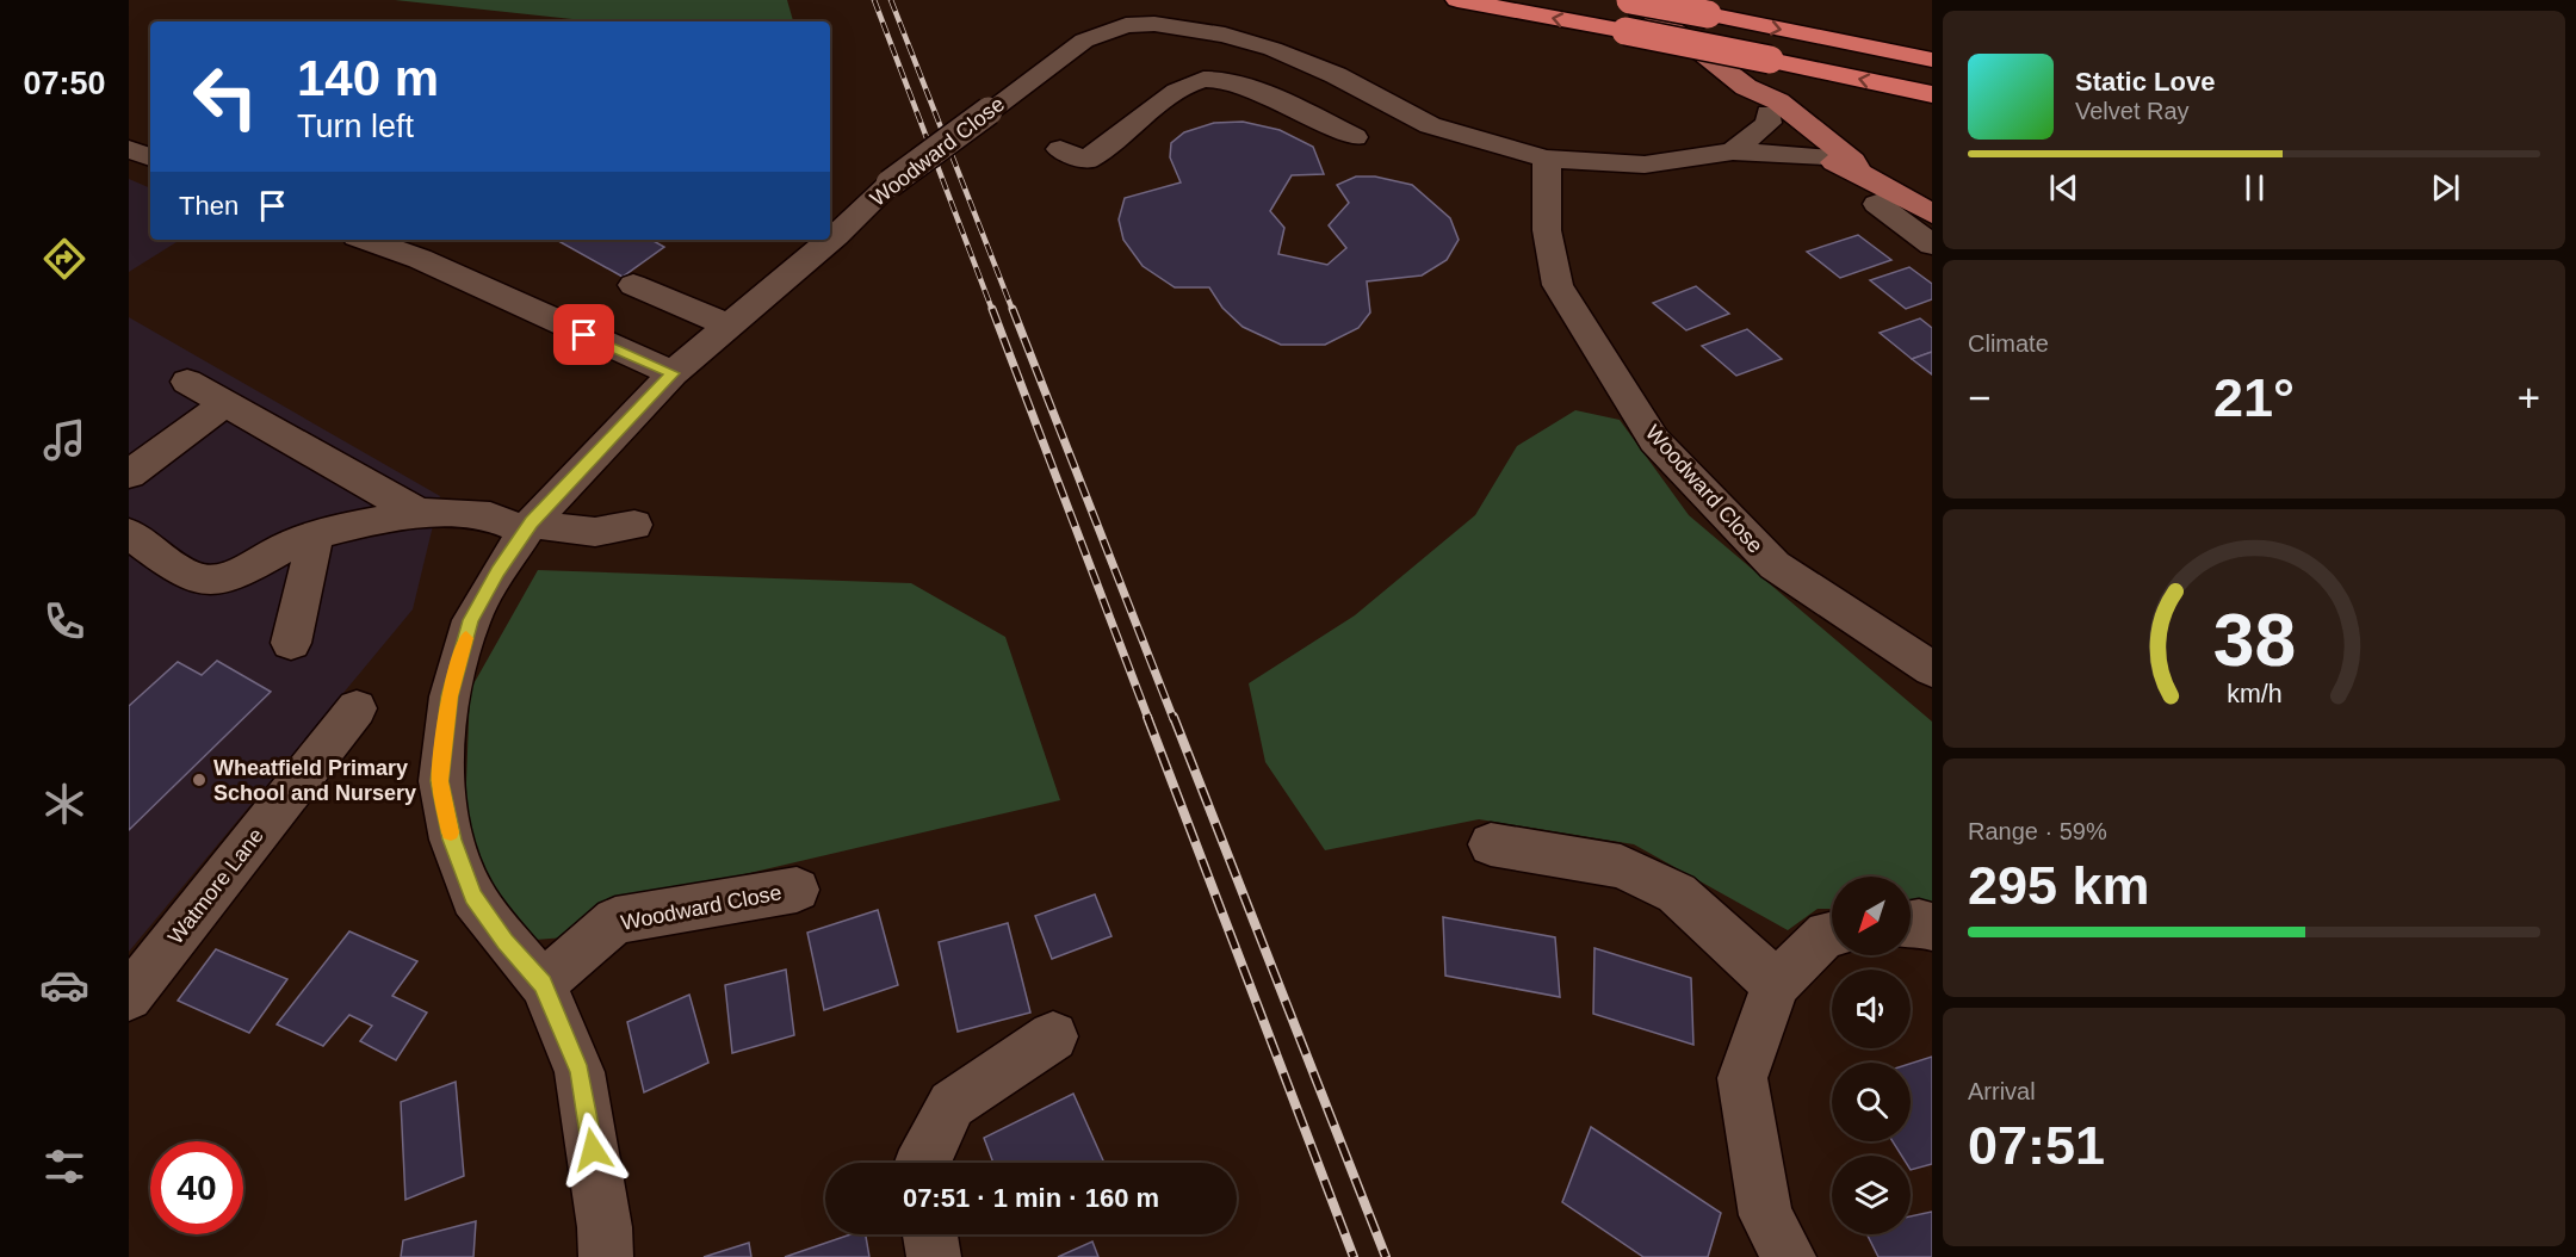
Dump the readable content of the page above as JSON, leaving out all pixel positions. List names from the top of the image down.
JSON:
{
  "streets": {
    "street": ["Woodward Close", "Watmore Lane"]
  },
  "places": ["Wheatfield Primary School and Nursery"],
  "north": "bottom left",
  "page": {
    "tabs": "07:50",
    "turn": ["140 m", "Turn left"],
    "song": ["Static Love", "Velvet Ray"],
    "then": "Then",
    "tile": [
      "Climate",
      ["Range · 59%", "295 km"],
      ["Arrival", "07:51"]
    ],
    "heat": ["−", "21°", "+"],
    "limit": "40",
    "trip": "07:51 · 1 min · 160 m",
    "gauge": ["38", "km/h"]
  }
}
